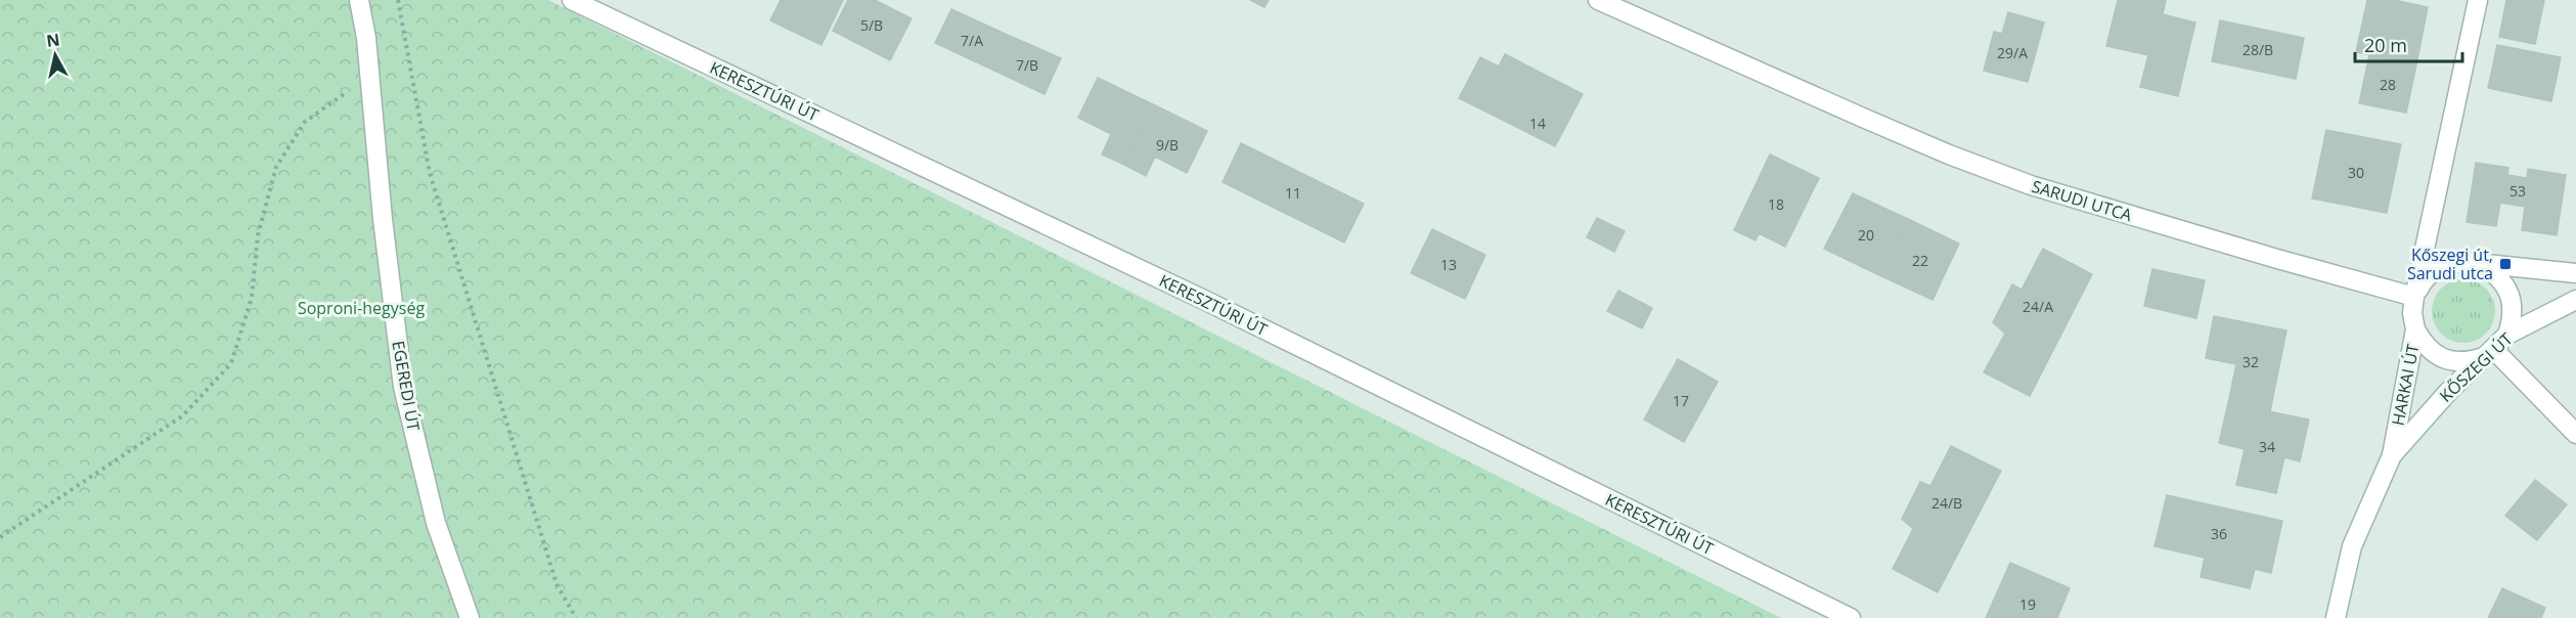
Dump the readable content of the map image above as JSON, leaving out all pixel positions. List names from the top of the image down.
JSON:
{
  "streets": {
    "street": [
      "KERESZTÚRI ÚT",
      "SARUDI UTCA",
      "KŐSZEGI ÚT",
      "HARKAI ÚT",
      "EGEREDI ÚT"
    ]
  },
  "crossings": [
    ["SARUDI UTCA", "KŐSZEGI ÚT"],
    ["SARUDI UTCA", "HARKAI ÚT"],
    ["KŐSZEGI ÚT", "HARKAI ÚT"]
  ],
  "parks": ["Soproni-hegység"],
  "places": {
    "transit": ["Kőszegi út, Sarudi utca"]
  },
  "house_numbers": [
    "5/B",
    "7/A",
    "28/B",
    "29/A",
    "7/B",
    "28",
    "14",
    "9/B",
    "30",
    "53",
    "11",
    "18",
    "20",
    "22",
    "13",
    "24/A",
    "32",
    "17",
    "34",
    "24/B",
    "36",
    "19"
  ],
  "scale_bar": "20 m",
  "north": "top"
}
